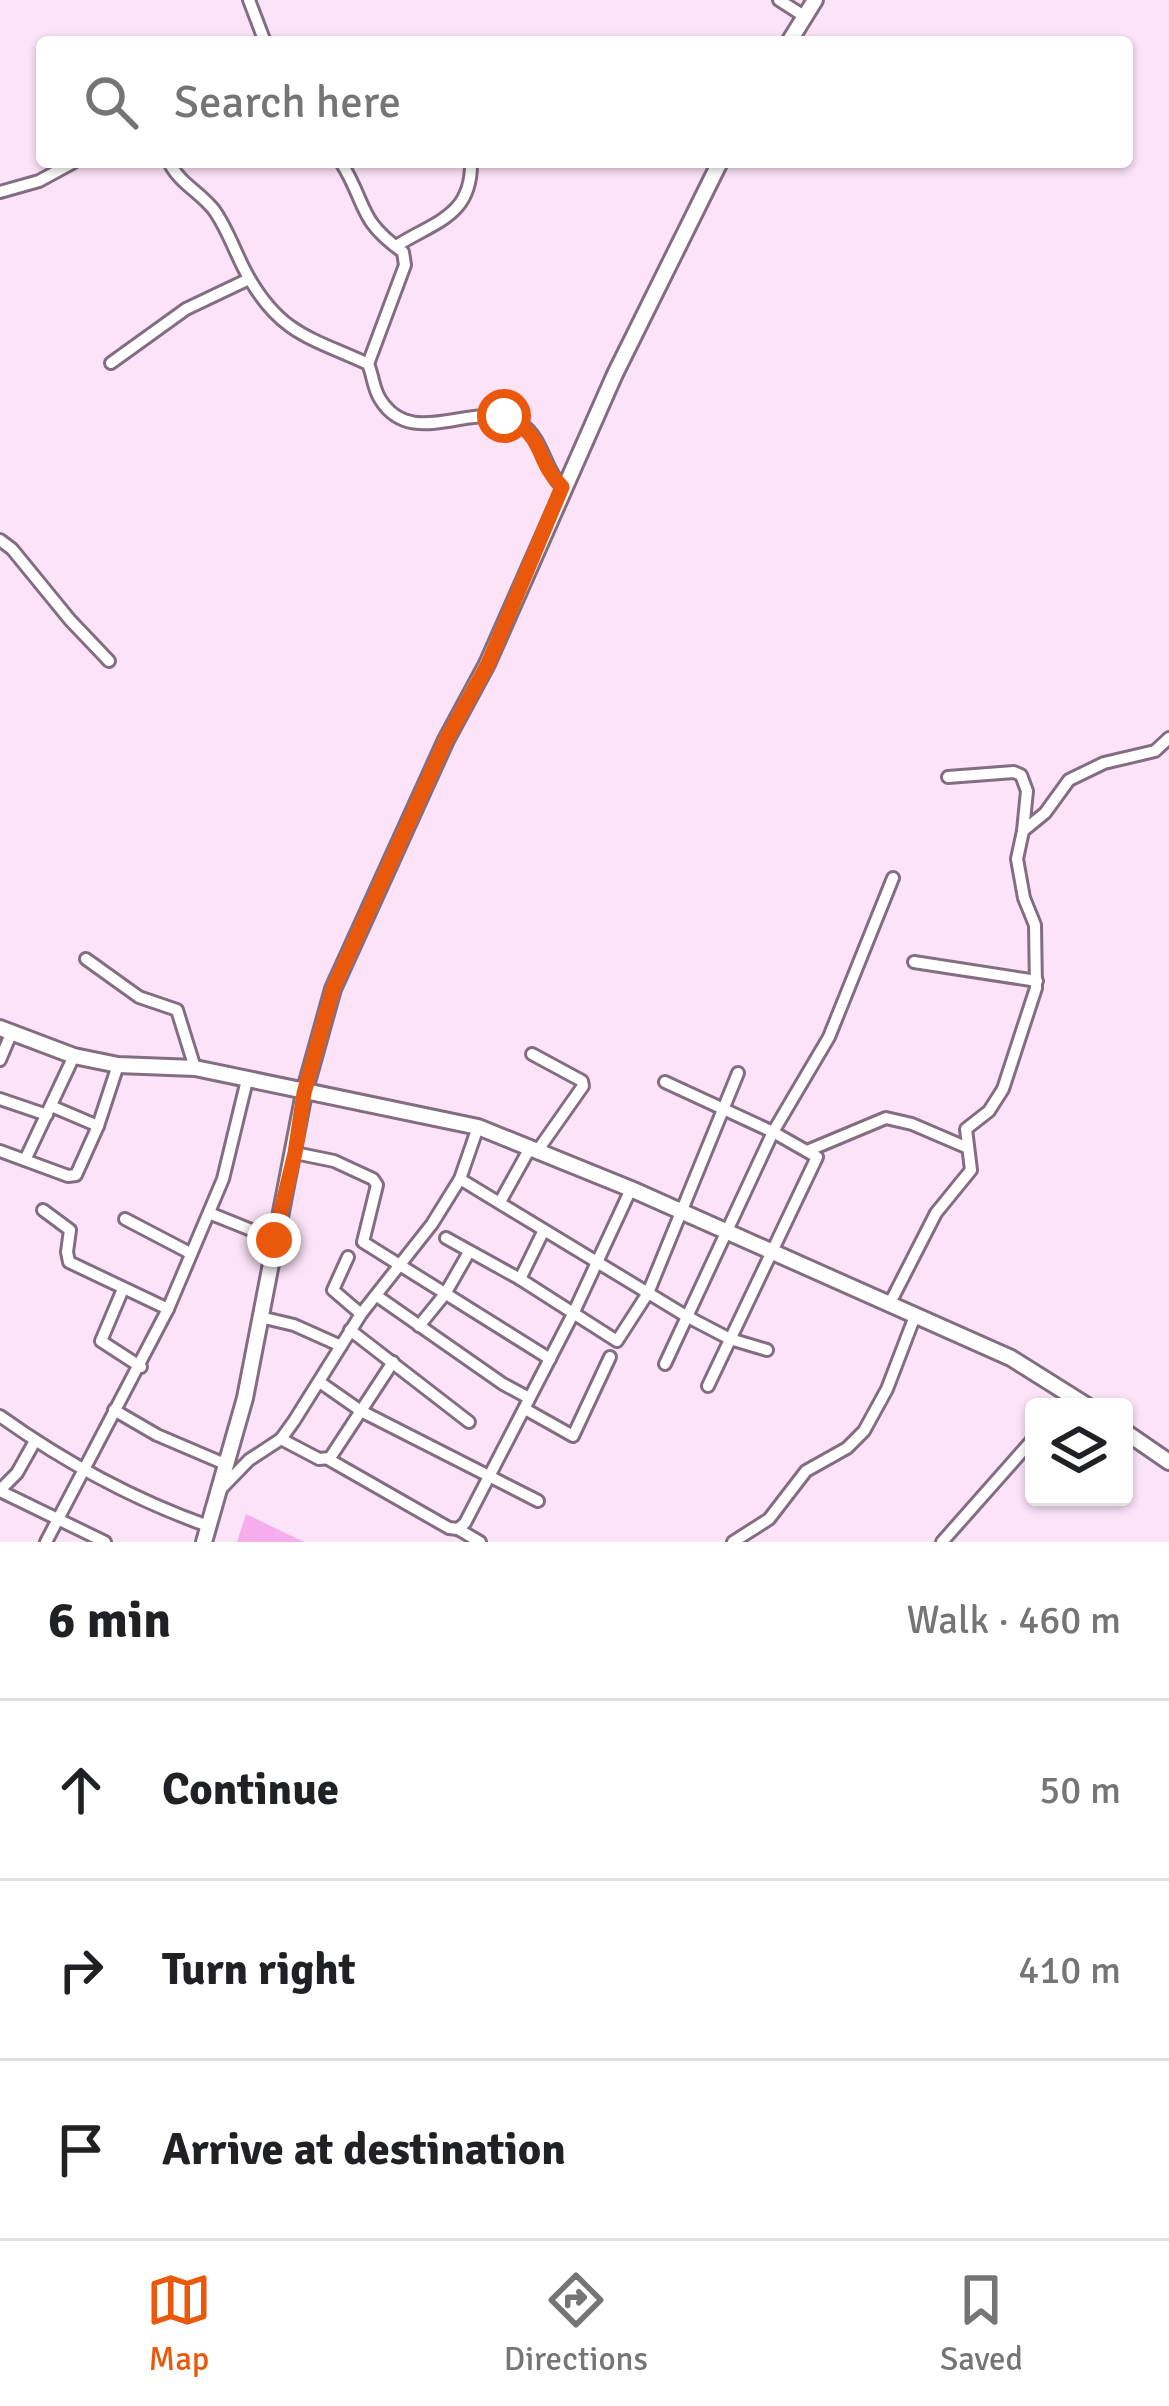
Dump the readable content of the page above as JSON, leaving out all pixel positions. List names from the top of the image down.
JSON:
{
  "page": {
    "search": "Search here",
    "heading": ["6 min", "Walk · 460 m"],
    "list": [
      ["Continue", "50 m"],
      ["Turn right", "410 m"],
      "Arrive at destination"
    ],
    "nav": ["Map", "Directions", "Saved"]
  }
}
